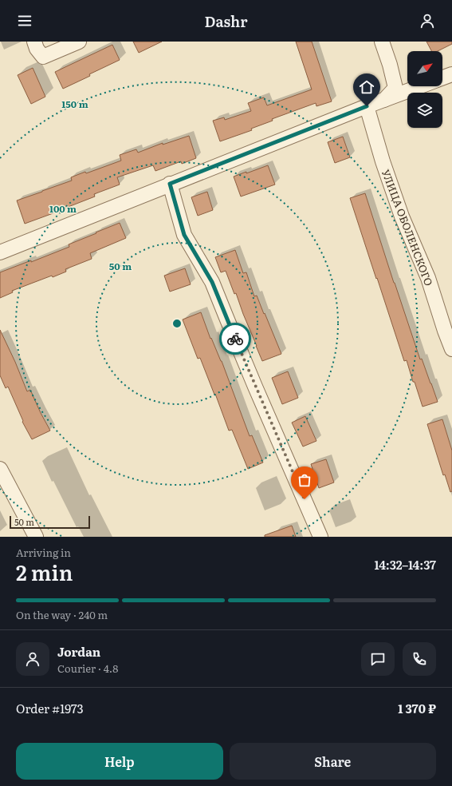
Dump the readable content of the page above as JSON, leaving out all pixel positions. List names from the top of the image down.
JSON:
{
  "streets": {
    "street": ["УЛИЦА ОБОЛЕНСКОГО"]
  },
  "scale_bar": "50 m",
  "north": "top right",
  "page": {
    "header": "Dashr",
    "scale": "50 m",
    "heading": ["2 min", "Arriving in", "14:32–14:37"],
    "panel": [
      "Jordan",
      "Courier · 4.8",
      "Order #1973",
      "1 370 ₽"
    ],
    "bar": "On the way · 240 m",
    "buttons": ["Help", "Share"]
  },
  "rings": ["150 m", "100 m", "50 m"]
}
